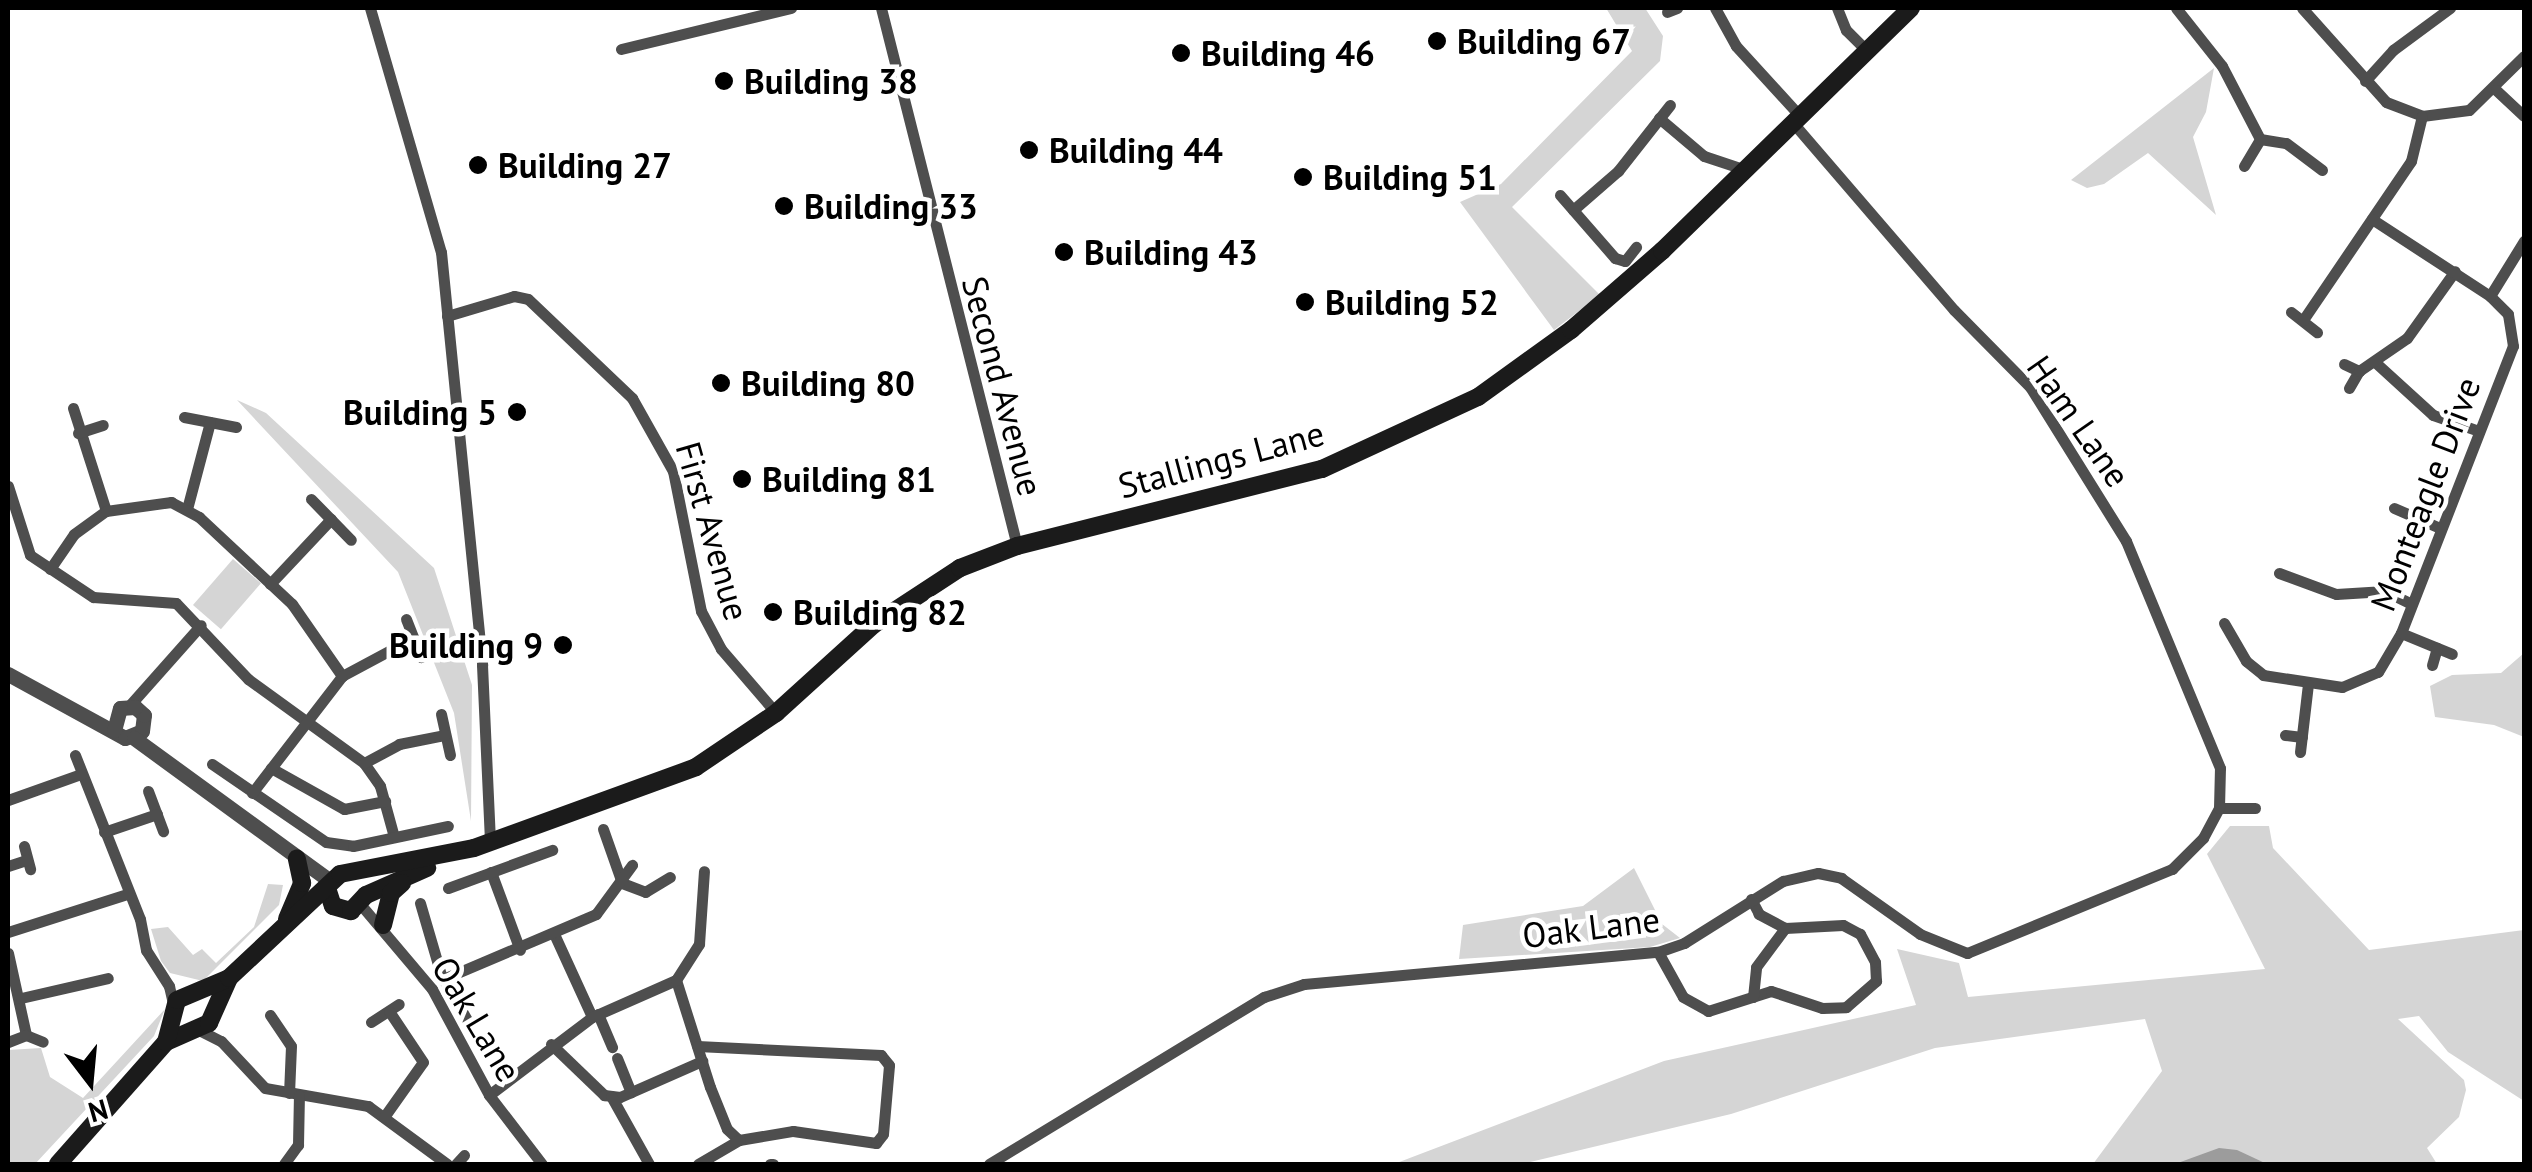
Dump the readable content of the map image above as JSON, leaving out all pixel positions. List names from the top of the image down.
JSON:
{
  "streets": {
    "main road": ["Stallings Lane"],
    "street": [
      "Second Avenue",
      "Ham Lane",
      "Monteagle Drive",
      "First Avenue",
      "Oak Lane"
    ]
  },
  "crossings": [
    ["Second Avenue", "Stallings Lane"],
    ["Ham Lane", "Stallings Lane"],
    ["Ham Lane", "Oak Lane"],
    ["Stallings Lane", "First Avenue"]
  ],
  "places": [
    "Building 67",
    "Building 46",
    "Building 38",
    "Building 44",
    "Building 27",
    "Building 51",
    "Building 33",
    "Building 43",
    "Building 52",
    "Building 80",
    "Building 5",
    "Building 81",
    "Building 82",
    "Building 9"
  ],
  "north": "bottom"
}
